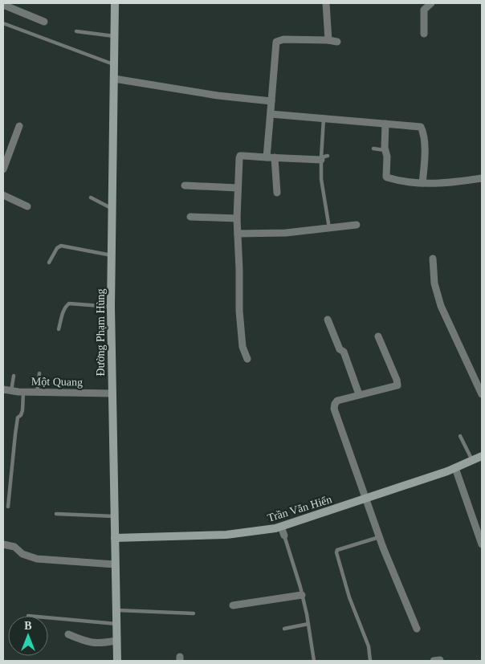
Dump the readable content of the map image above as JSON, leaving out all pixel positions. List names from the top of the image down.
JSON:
{
  "streets": {
    "main road": ["Đường Phạm Hùng", "Trần Văn Hiển"],
    "street": ["Một Quang"]
  },
  "crossings": [
    ["Đường Phạm Hùng", "Một Quang"],
    ["Đường Phạm Hùng", "Trần Văn Hiển"]
  ],
  "north": "top"
}
